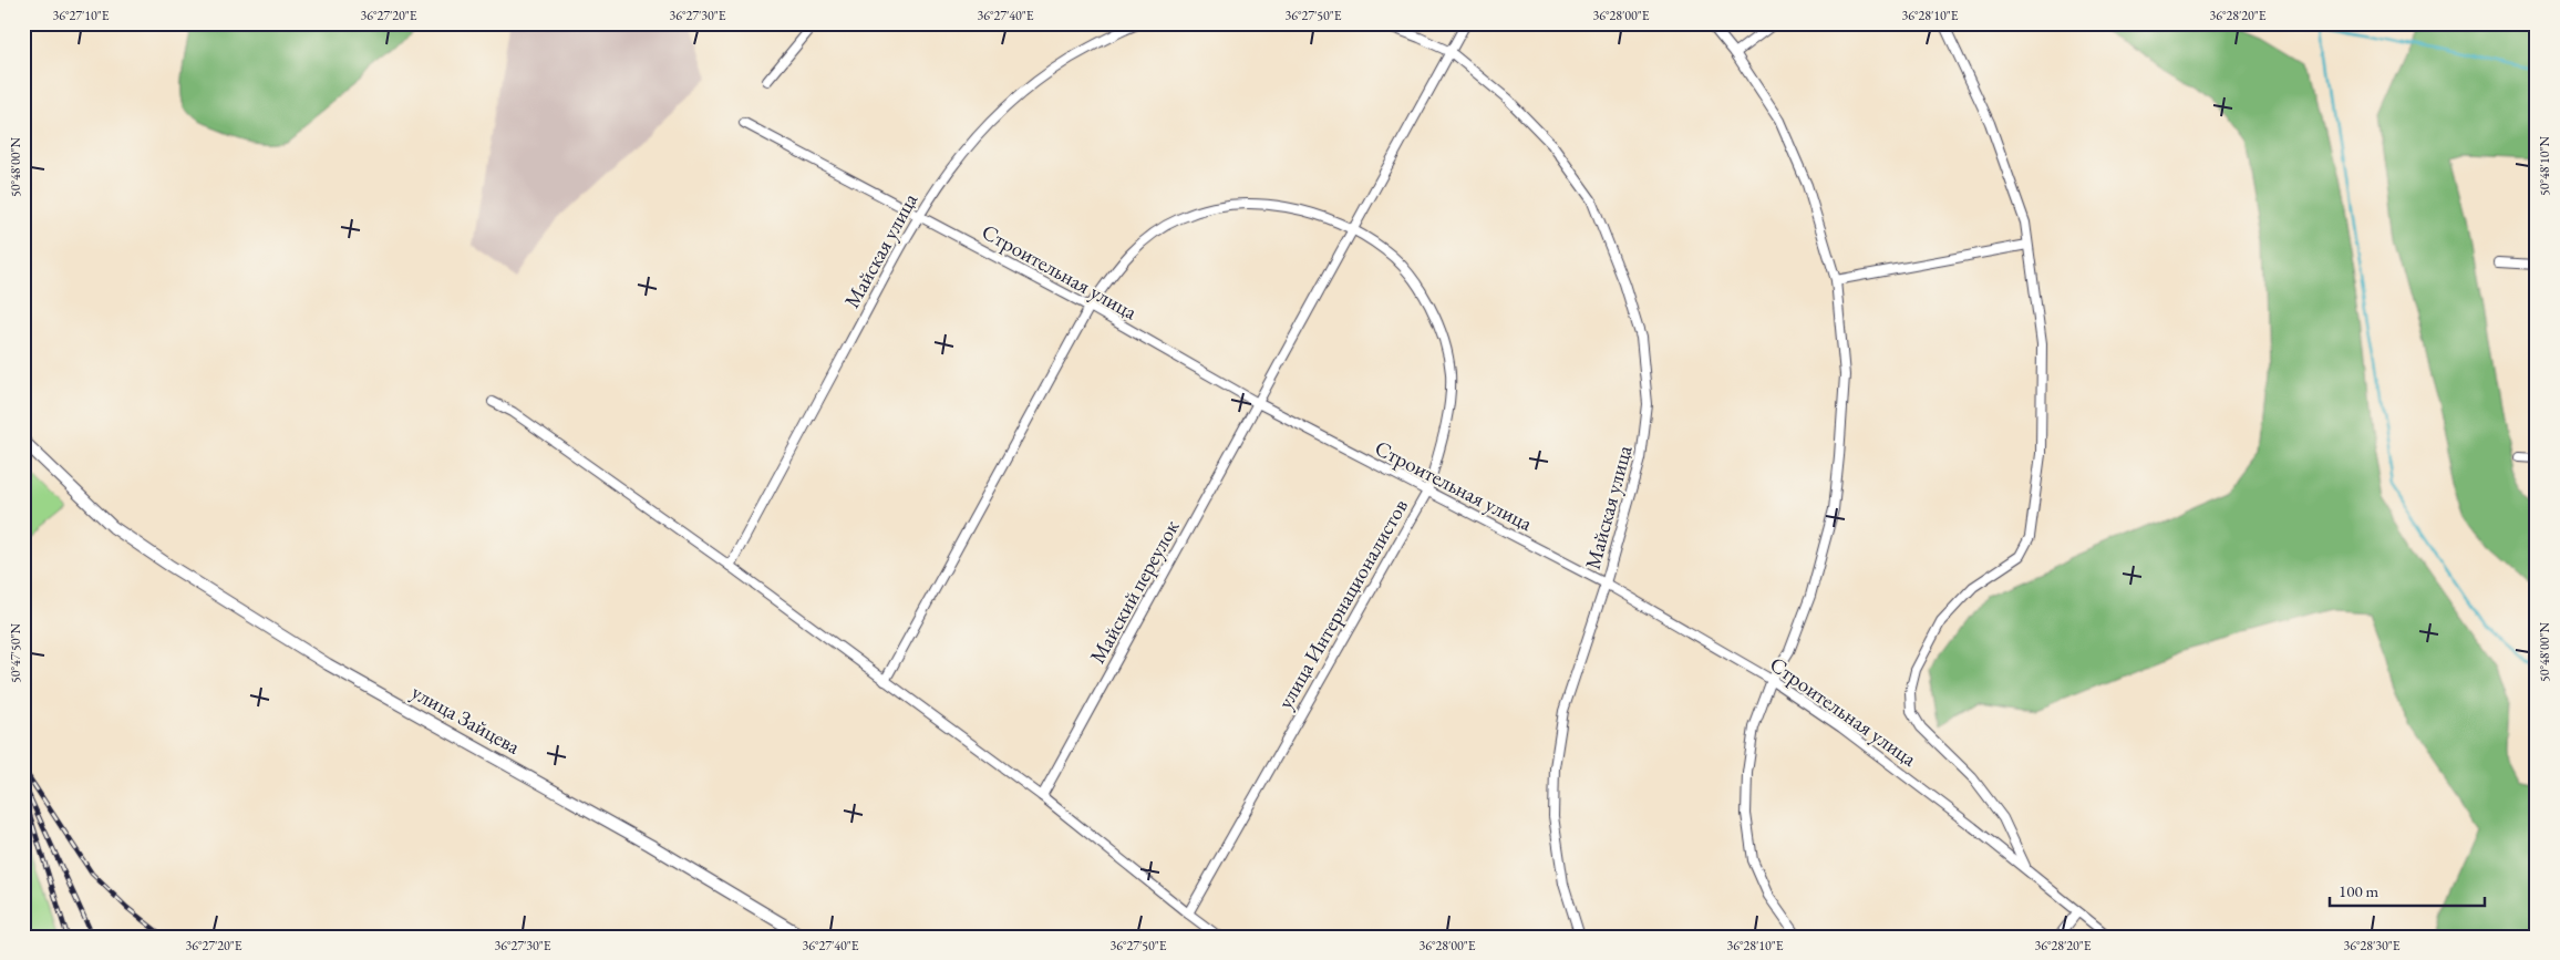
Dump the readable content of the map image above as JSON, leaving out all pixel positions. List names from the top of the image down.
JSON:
{
  "streets": {
    "street": [
      "Майская улица",
      "Строительная улица",
      "Майский переулок",
      "улица Интернационалистов",
      "улица Зайцева"
    ]
  },
  "crossings": [
    ["Майская улица", "Строительная улица"],
    ["Майская улица", "Майский переулок"],
    ["Строительная улица", "Майский переулок"],
    ["Строительная улица", "улица Интернационалистов"],
    ["Майский переулок", "улица Интернационалистов"]
  ],
  "scale_bar": "100 m",
  "coordinates": [
    "36°27'10\"E",
    "36°27'20\"E",
    "36°27'30\"E",
    "36°27'40\"E",
    "36°27'50\"E",
    "36°28'00\"E",
    "36°28'10\"E",
    "36°28'20\"E",
    "50°48'10\"N",
    "50°48'00\"N",
    "50°47'50\"N",
    "36°28'30\"E"
  ]
}
